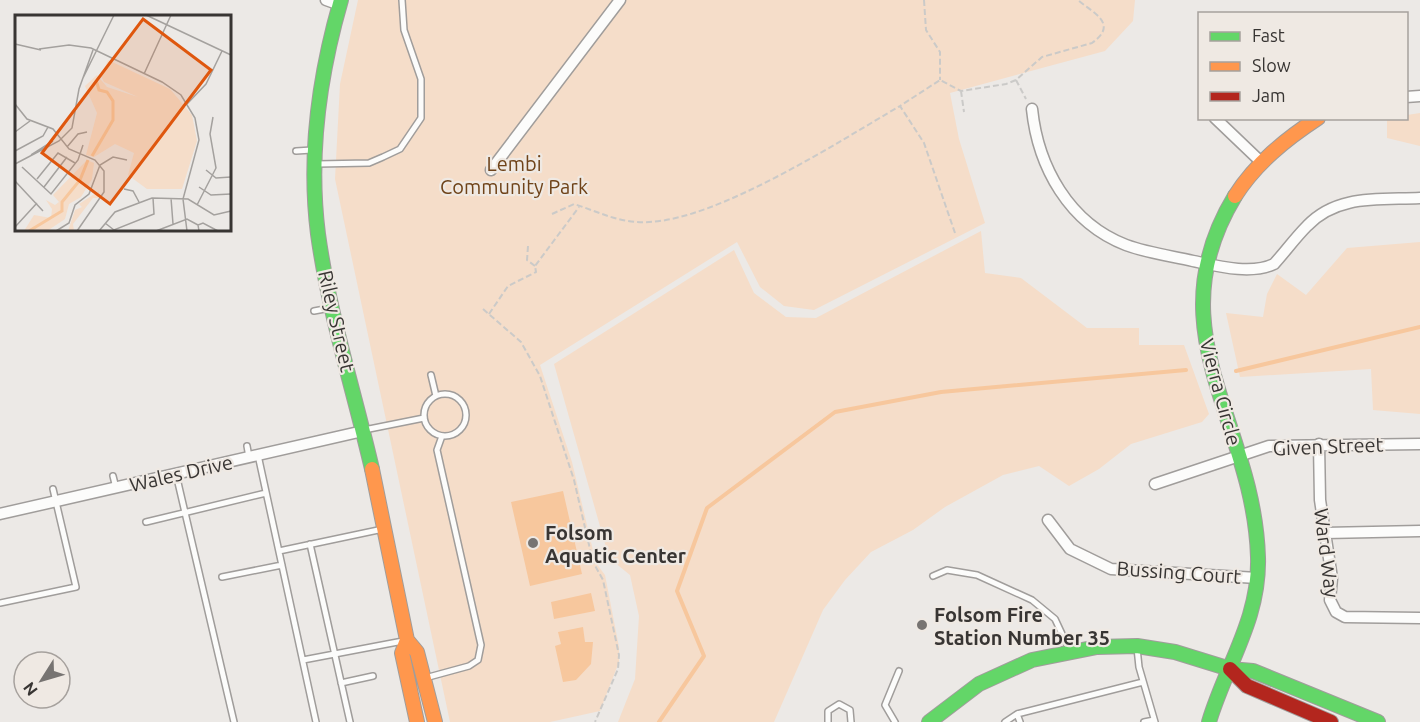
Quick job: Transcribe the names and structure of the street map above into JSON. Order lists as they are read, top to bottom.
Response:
{
  "streets": {
    "street": [
      "Riley Street",
      "Vierra Circle",
      "Given Street",
      "Wales Drive",
      "Ward Way",
      "Bussing Court"
    ]
  },
  "crossings": [
    ["Riley Street", "Wales Drive"],
    ["Vierra Circle", "Given Street"],
    ["Vierra Circle", "Bussing Court"],
    ["Given Street", "Ward Way"]
  ],
  "parks": ["Lembi Community Park"],
  "places": ["Folsom Aquatic Center", "Folsom Fire Station Number 35"],
  "legend": ["Fast", "Slow", "Jam"],
  "north": "bottom left"
}
